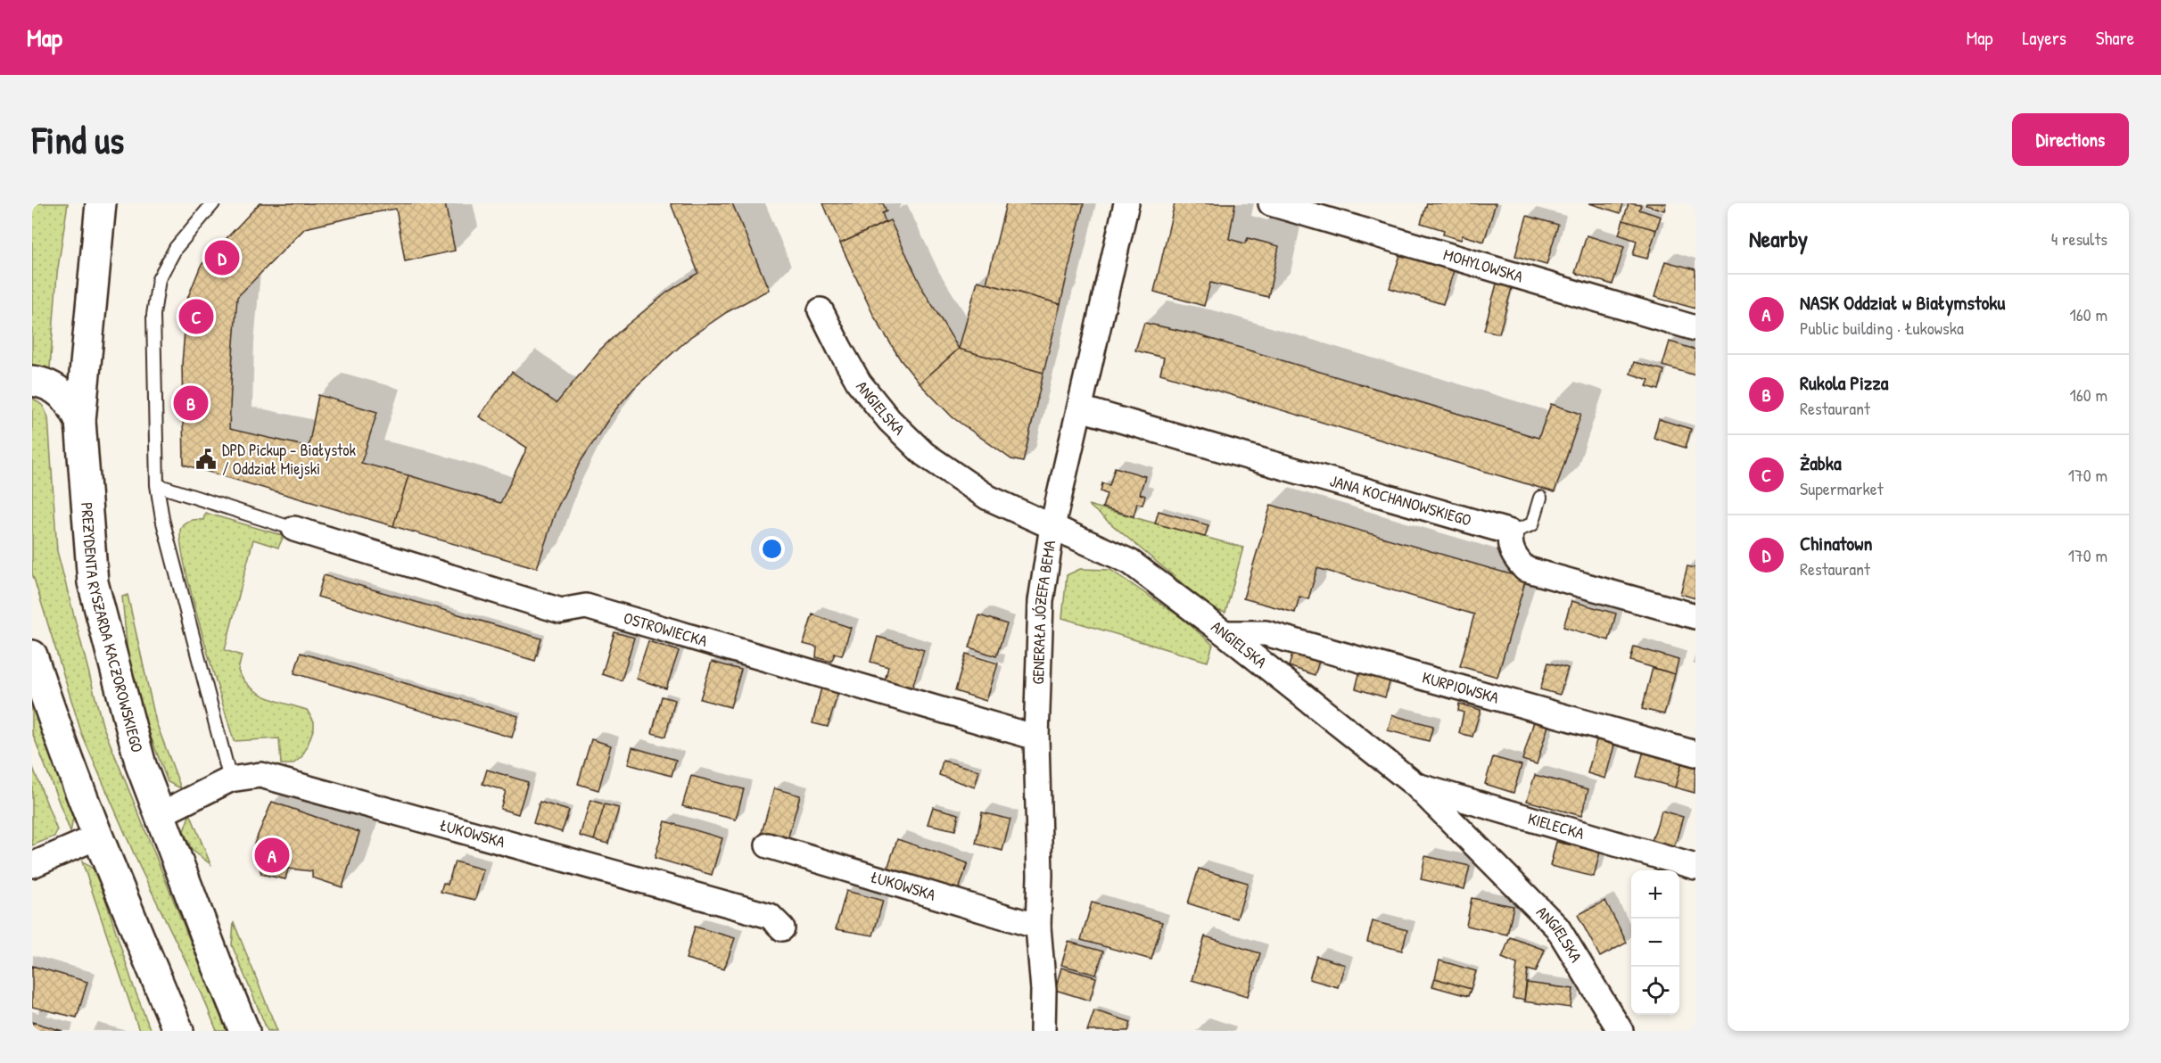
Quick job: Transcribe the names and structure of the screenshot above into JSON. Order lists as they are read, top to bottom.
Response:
{
  "streets": {
    "main road": ["PREZYDENTA RYSZARDA KACZOROWSKIEGO"],
    "street": [
      "MOHYLOWSKA",
      "ANGIELSKA",
      "JANA KOCHANOWSKIEGO",
      "GENERAŁA JÓZEFA BEMA",
      "OSTROWIECKA",
      "KURPIOWSKA",
      "KIELECKA",
      "ŁUKOWSKA"
    ]
  },
  "crossings": [
    ["ANGIELSKA", "GENERAŁA JÓZEFA BEMA"],
    ["ANGIELSKA", "KURPIOWSKA"],
    ["ANGIELSKA", "KIELECKA"],
    ["JANA KOCHANOWSKIEGO", "GENERAŁA JÓZEFA BEMA"],
    ["GENERAŁA JÓZEFA BEMA", "OSTROWIECKA"],
    ["GENERAŁA JÓZEFA BEMA", "ŁUKOWSKA"],
    ["PREZYDENTA RYSZARDA KACZOROWSKIEGO", "ŁUKOWSKA"]
  ],
  "places": {
    "public building": ["DPD Pickup - Białystok / Oddział Miejski"]
  },
  "page": {
    "header": "Map",
    "nav": ["Map", "Layers", "Share"],
    "buttons": "Directions",
    "title": "Find us",
    "heading": ["Nearby", "4 results"],
    "pins": [
      "D",
      "C",
      "B",
      "A"
    ],
    "list": [
      {
        "mark": "A",
        "name": "NASK Oddział w Białymstoku",
        "note": "Public building · Łukowska",
        "value": "160 m"
      },
      {
        "mark": "B",
        "name": "Rukola Pizza",
        "note": "Restaurant",
        "value": "160 m"
      },
      {
        "mark": "C",
        "name": "Żabka",
        "note": "Supermarket",
        "value": "170 m"
      },
      {
        "mark": "D",
        "name": "Chinatown",
        "note": "Restaurant",
        "value": "170 m"
      }
    ],
    "map_buttons": ["+", "−"]
  }
}
